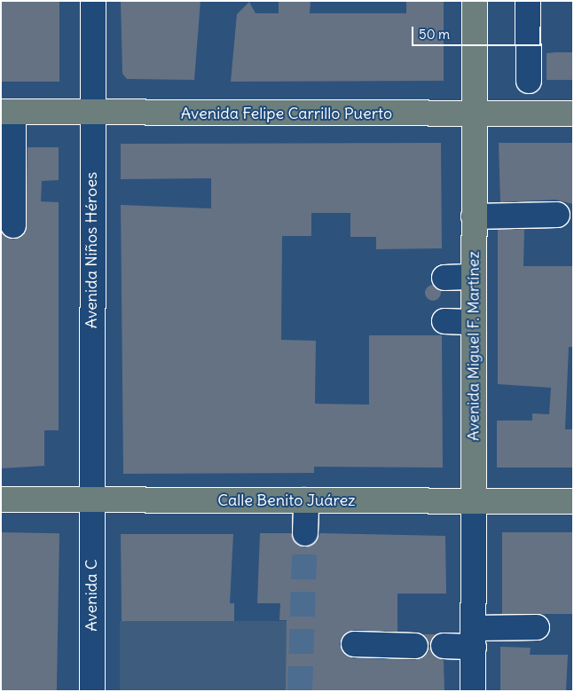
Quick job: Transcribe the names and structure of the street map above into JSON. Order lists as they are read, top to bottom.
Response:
{
  "streets": {
    "main road": ["Avenida Felipe Carrillo Puerto", "Avenida Miguel F. Martínez", "Calle Benito Juárez"],
    "street": ["Avenida Niños Héroes", "Avenida C"]
  },
  "crossings": [
    ["Avenida Felipe Carrillo Puerto", "Avenida Niños Héroes"],
    ["Avenida Felipe Carrillo Puerto", "Avenida Miguel F. Martínez"],
    ["Avenida Niños Héroes", "Calle Benito Juárez"],
    ["Avenida Niños Héroes", "Avenida C"],
    ["Avenida Miguel F. Martínez", "Calle Benito Juárez"],
    ["Calle Benito Juárez", "Avenida C"]
  ],
  "scale_bar": "50 m"
}
